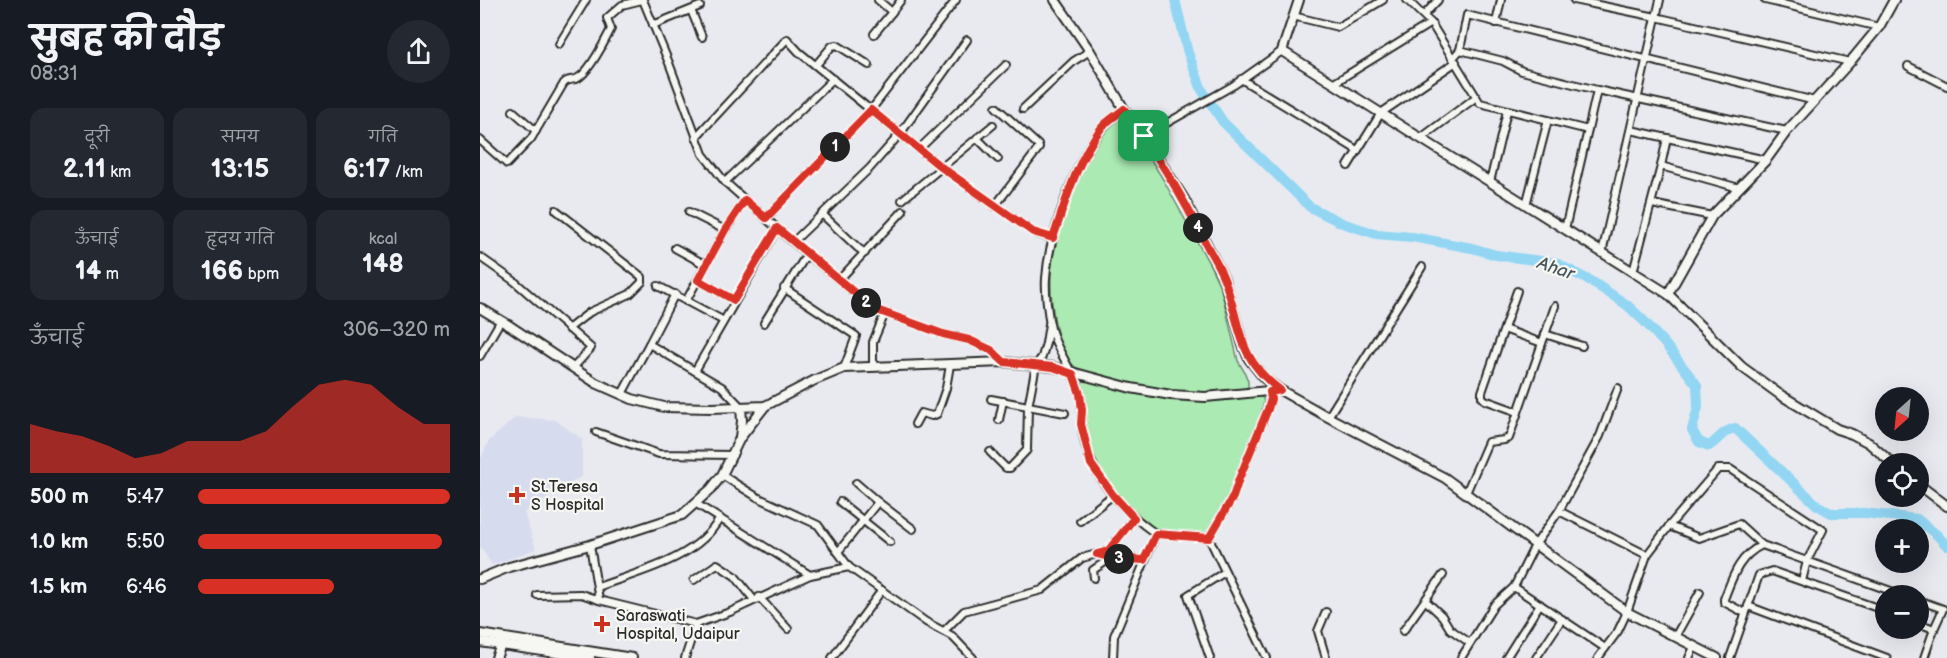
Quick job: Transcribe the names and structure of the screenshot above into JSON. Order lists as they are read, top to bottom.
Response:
{
  "water": ["Ahar"],
  "places": {
    "health": ["St.Teresa S Hospital", "Saraswati Hospital, Udaipur"]
  },
  "north": "bottom left",
  "page": {
    "heading": ["सुबह की दौड़", "08:31"],
    "stats": [
      ["दूरी", "2.11 km"],
      ["समय", "13:15"],
      ["गति", "6:17 /km"],
      ["ऊँचाई", "14 m"],
      ["हृदय गति", "166 bpm"],
      ["kcal", "148"]
    ],
    "pins": [
      "1",
      "4",
      "2",
      "3"
    ],
    "chart": ["ऊँचाई", "306–320 m"],
    "map_buttons": ["+", "−"],
    "list": [
      {
        "name": "500 m",
        "note": "5:47"
      },
      {
        "name": "1.0 km",
        "note": "5:50"
      },
      {
        "name": "1.5 km",
        "note": "6:46"
      }
    ]
  }
}
